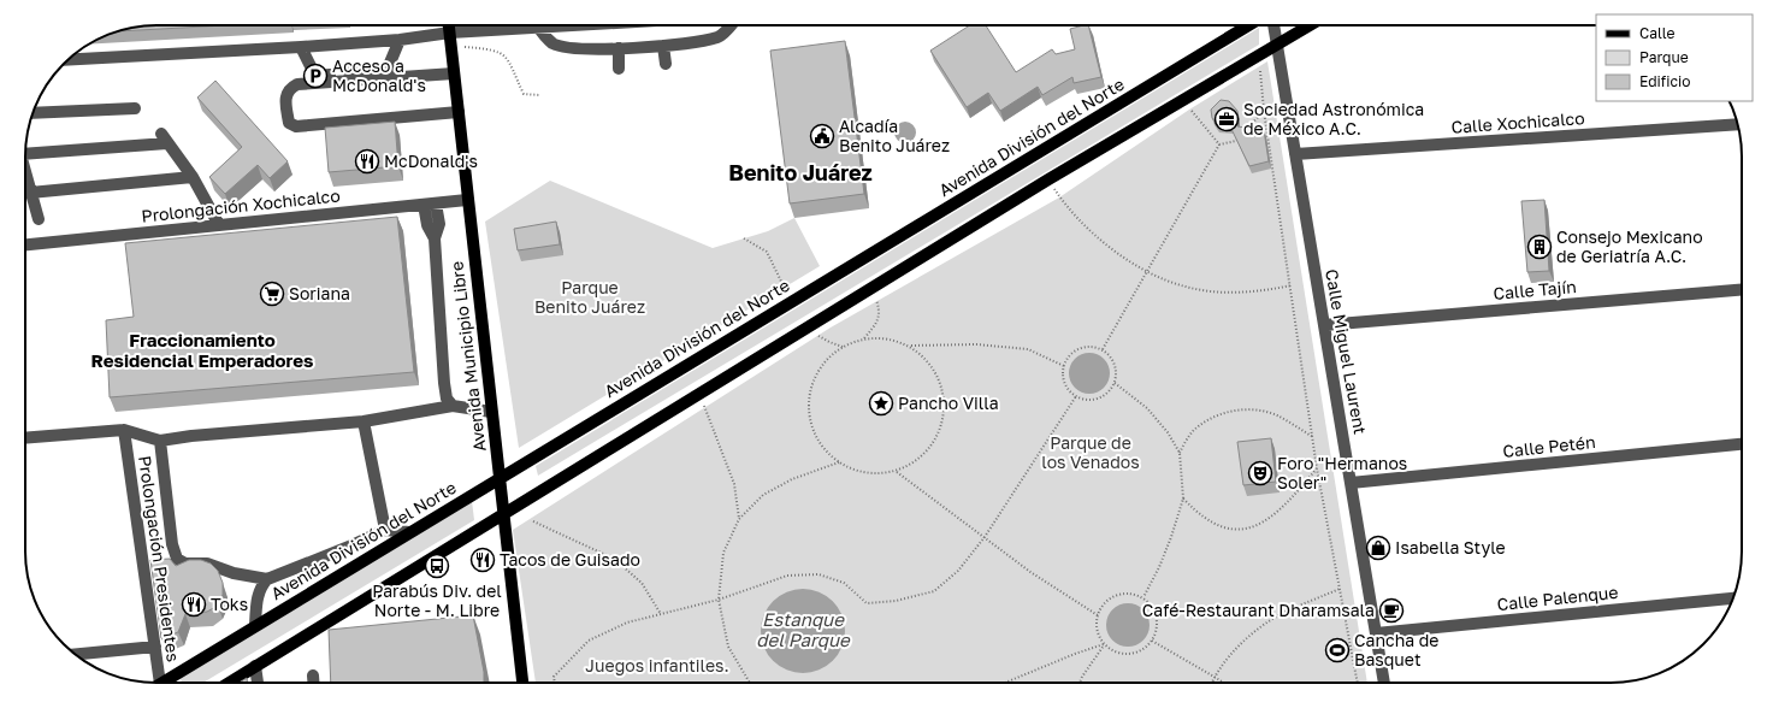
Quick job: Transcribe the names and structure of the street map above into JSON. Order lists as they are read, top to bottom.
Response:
{
  "streets": {
    "main road": ["Avenida División del Norte", "Avenida Municipio Libre"],
    "street": [
      "Calle Xochicalco",
      "Prolongación Xochicalco",
      "Calle Tajín",
      "Calle Miguel Laurent",
      "Calle Petén",
      "Prolongación Presidentes",
      "Calle Palenque"
    ]
  },
  "crossings": [
    ["Calle Xochicalco", "Calle Miguel Laurent"],
    ["Avenida División del Norte", "Avenida Municipio Libre"],
    ["Prolongación Xochicalco", "Avenida Municipio Libre"],
    ["Calle Tajín", "Calle Miguel Laurent"],
    ["Calle Miguel Laurent", "Calle Petén"],
    ["Calle Miguel Laurent", "Calle Palenque"]
  ],
  "districts": ["Benito Juárez", "Fraccionamiento Residencial Emperadores"],
  "water": ["Estanque del Parque"],
  "parks": ["Parque Benito Juárez", "Parque de los Venados", "Juegos infantiles."],
  "places": {
    "parking": ["Acceso a McDonald's"],
    "office": ["Sociedad Astronómica de México A.C."],
    "public building": ["Alcadía Benito Juárez"],
    "restaurant": ["McDonald's", "Tacos de Guisado", "Toks"],
    "building": ["Consejo Mexicano de Geriatría A.C."],
    "supermarket": ["Soriana"],
    "place": ["Pancho Villa"],
    "theatre": ["Foro \"Hermanos Soler\""],
    "shop": ["Isabella Style"],
    "bus stop": ["Parabús Div. del Norte - M. Libre"],
    "cafe": ["Café-Restaurant Dharamsala"],
    "sports": ["Cancha de Basquet"]
  },
  "legend": ["Calle", "Parque", "Edificio"]
}
